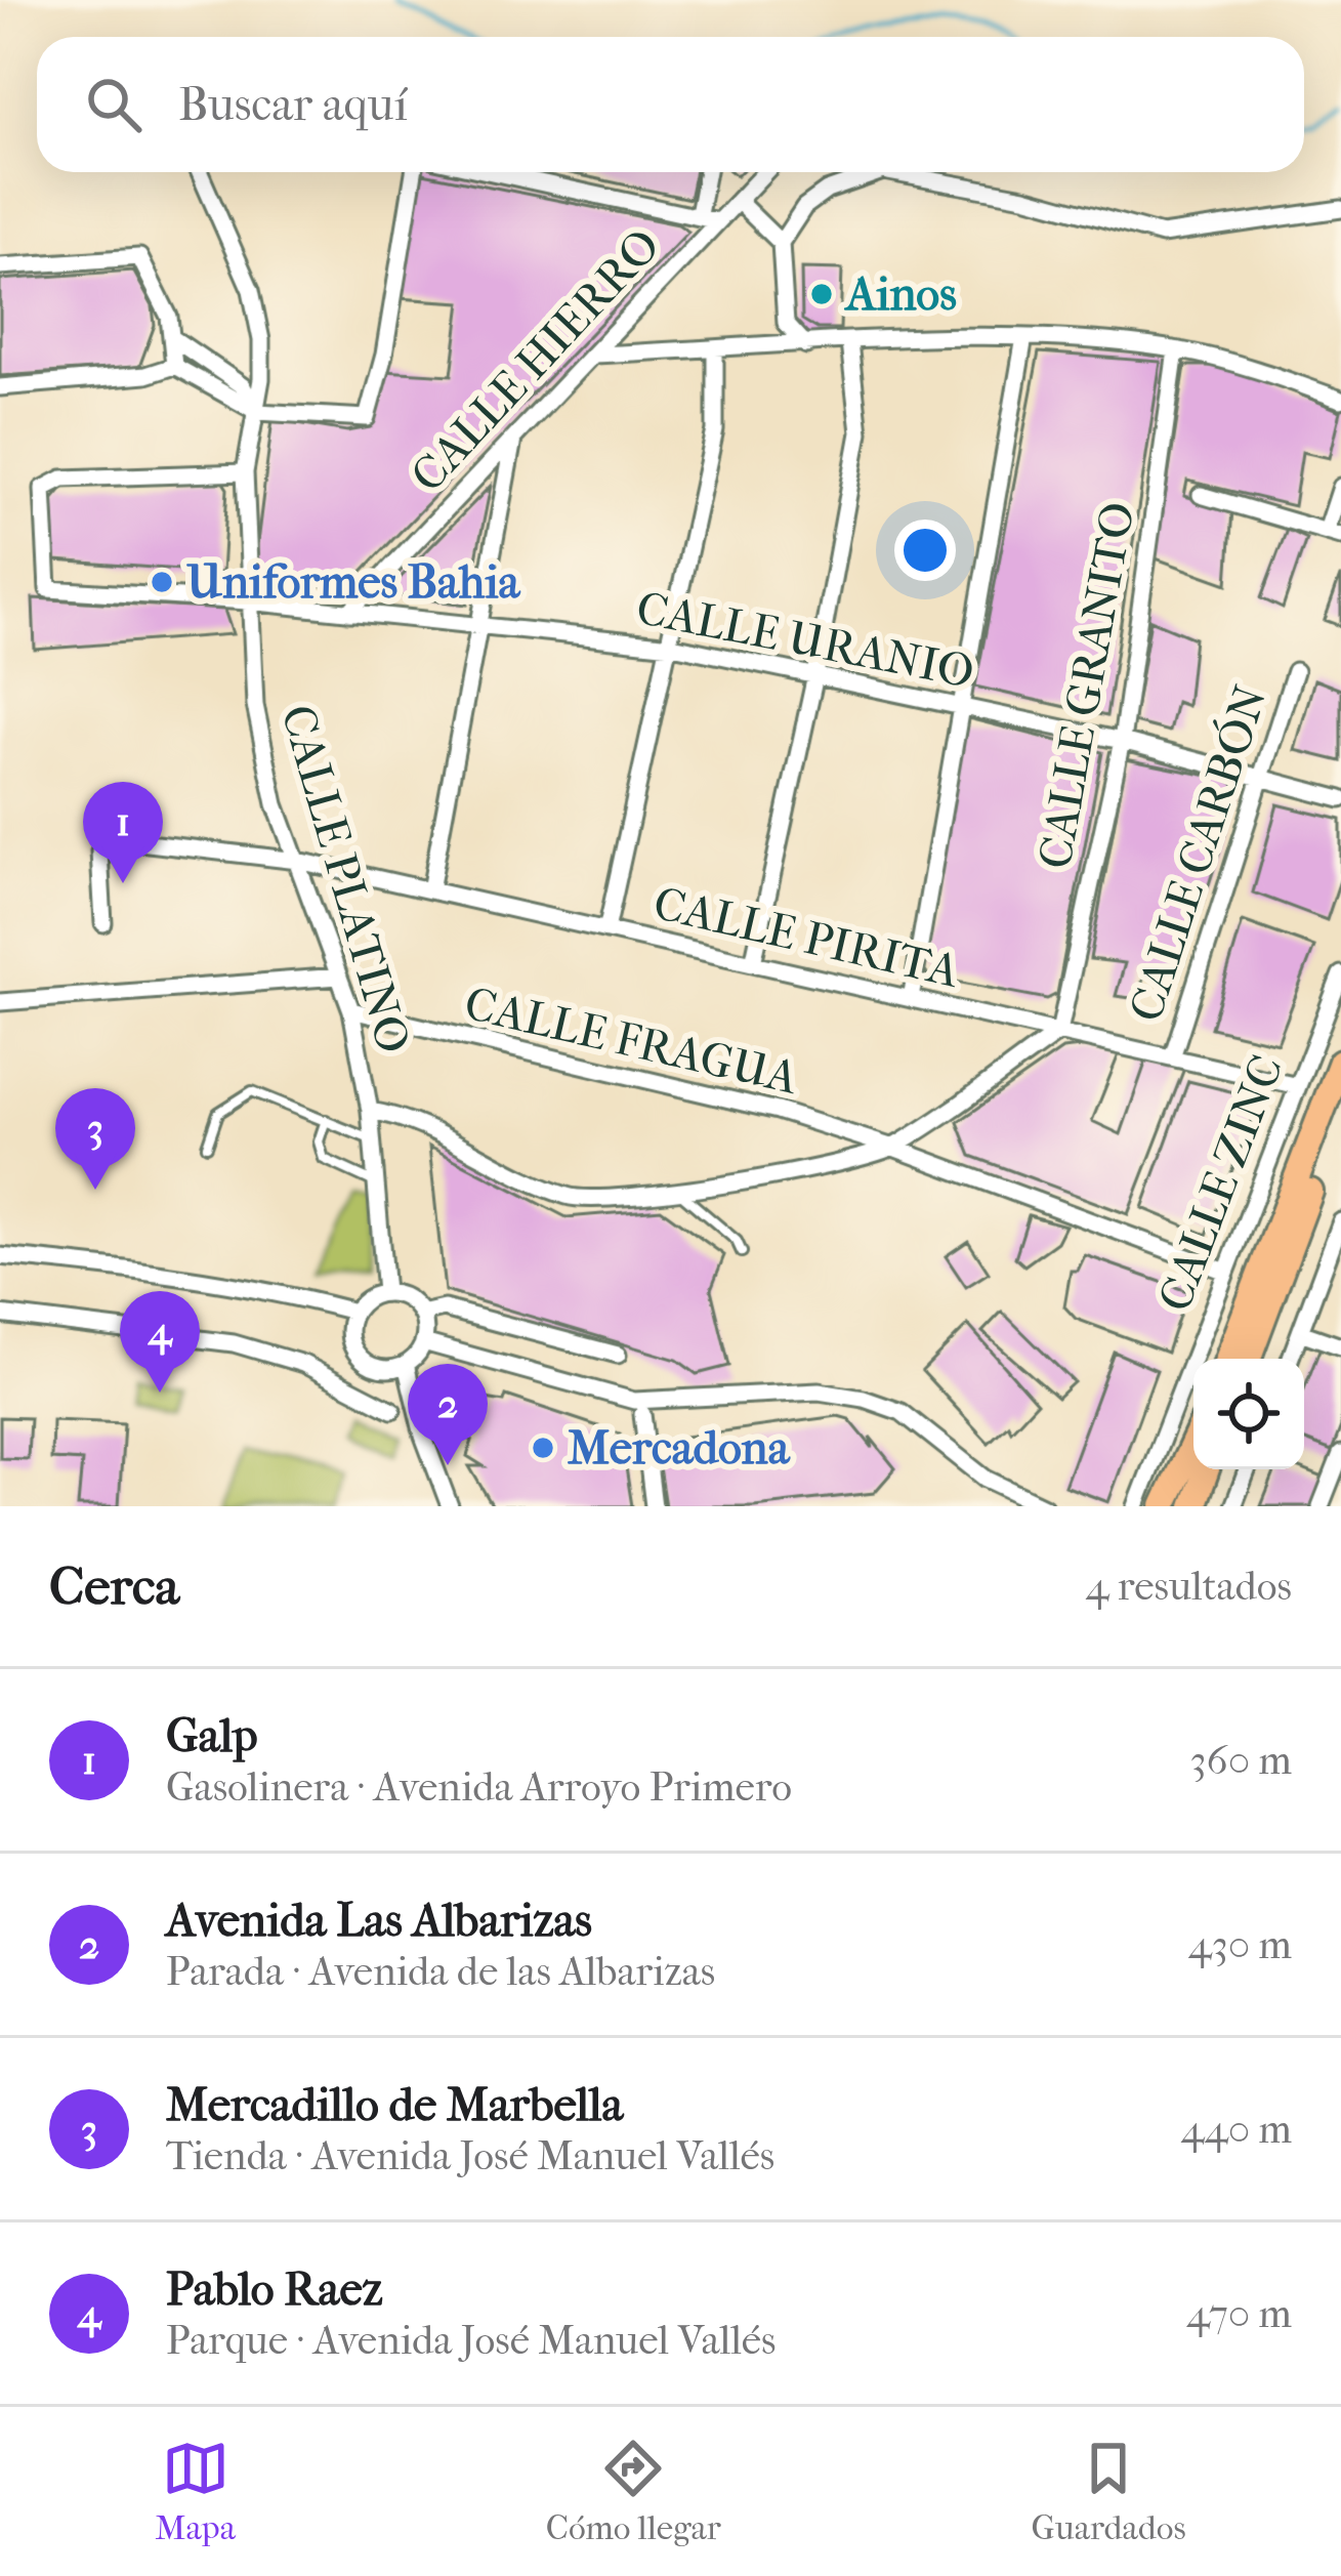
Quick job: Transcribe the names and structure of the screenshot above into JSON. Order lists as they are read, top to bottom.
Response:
{
  "streets": {
    "street": [
      "CALLE HIERRO",
      "CALLE URANIO",
      "CALLE GRANITO",
      "CALLE CARBÓN",
      "CALLE PLATINO",
      "CALLE PIRITA",
      "CALLE FRAGUA",
      "CALLE ZINC"
    ]
  },
  "crossings": [
    ["CALLE HIERRO", "CALLE URANIO"],
    ["CALLE URANIO", "CALLE GRANITO"],
    ["CALLE URANIO", "CALLE CARBÓN"],
    ["CALLE URANIO", "CALLE PLATINO"],
    ["CALLE GRANITO", "CALLE PIRITA"],
    ["CALLE CARBÓN", "CALLE PIRITA"],
    ["CALLE PLATINO", "CALLE PIRITA"],
    ["CALLE PLATINO", "CALLE FRAGUA"],
    ["CALLE PIRITA", "CALLE ZINC"]
  ],
  "places": ["Ainos", "Uniformes Bahia", "Mercadona"],
  "page": {
    "search": "Buscar aquí",
    "pins": [
      "1",
      "3",
      "4",
      "2"
    ],
    "heading": ["Cerca", "4 resultados"],
    "list": [
      {
        "mark": "1",
        "name": "Galp",
        "note": "Gasolinera · Avenida Arroyo Primero",
        "value": "360 m"
      },
      {
        "mark": "2",
        "name": "Avenida Las Albarizas",
        "note": "Parada · Avenida de las Albarizas",
        "value": "430 m"
      },
      {
        "mark": "3",
        "name": "Mercadillo de Marbella",
        "note": "Tienda · Avenida José Manuel Vallés",
        "value": "440 m"
      },
      {
        "mark": "4",
        "name": "Pablo Raez",
        "note": "Parque · Avenida José Manuel Vallés",
        "value": "470 m"
      }
    ],
    "nav": ["Mapa", "Cómo llegar", "Guardados"]
  }
}
